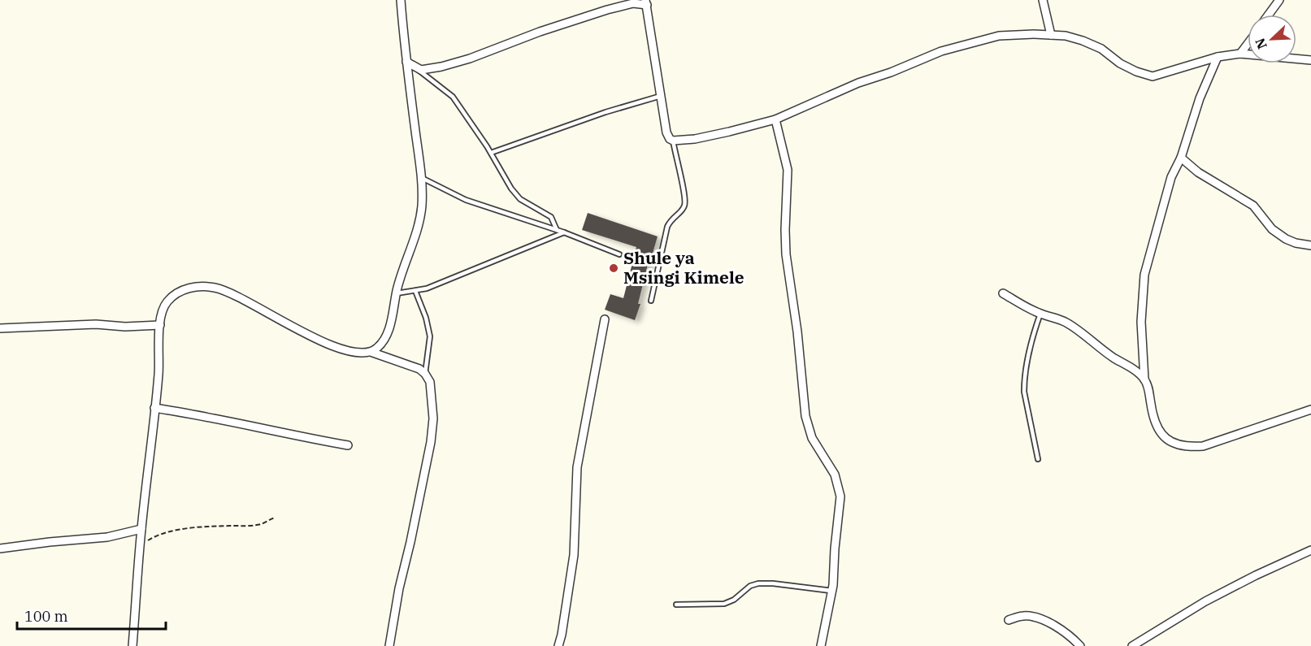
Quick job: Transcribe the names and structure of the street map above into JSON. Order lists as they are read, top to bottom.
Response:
{
  "places": ["Shule ya Msingi Kimele"],
  "scale_bar": "100 m",
  "north": "bottom left"
}
